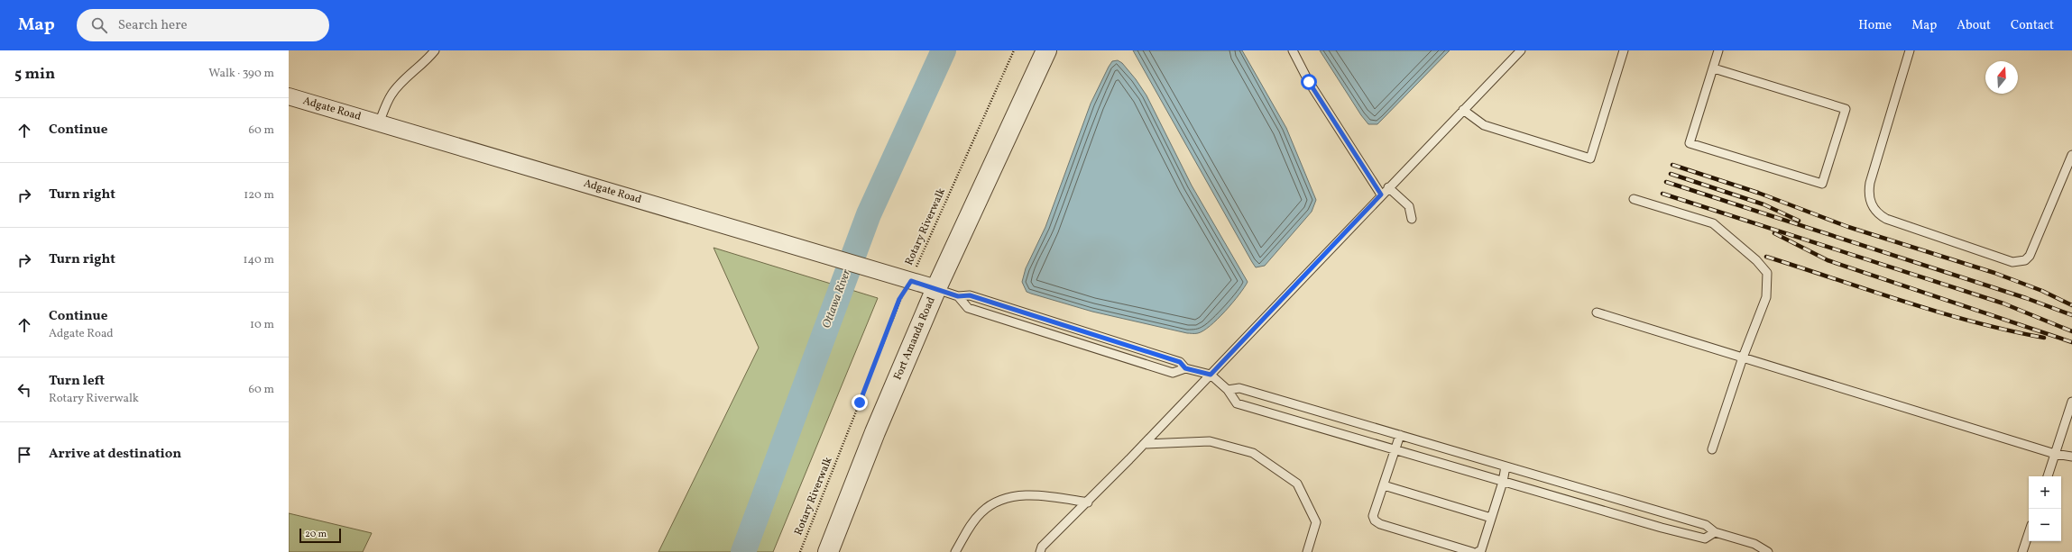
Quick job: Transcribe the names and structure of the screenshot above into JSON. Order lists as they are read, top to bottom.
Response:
{
  "streets": {
    "street": ["Adgate Road", "Fort Amanda Road"],
    "path": ["Rotary Riverwalk"]
  },
  "crossings": [
    ["Adgate Road", "Rotary Riverwalk"],
    ["Adgate Road", "Fort Amanda Road"]
  ],
  "water": ["Ottawa River"],
  "scale_bar": "20 m",
  "north": "top",
  "page": {
    "header": "Map",
    "search": "Search here",
    "nav": [
      "Home",
      "Map",
      "About",
      "Contact"
    ],
    "heading": ["5 min", "Walk · 390 m"],
    "list": [
      ["Continue", "60 m"],
      ["Turn right", "120 m"],
      ["Turn right", "140 m"],
      ["Continue", "Adgate Road", "10 m"],
      ["Turn left", "Rotary Riverwalk", "60 m"],
      "Arrive at destination"
    ],
    "map_buttons": ["+", "−"],
    "scale": "20 m"
  }
}
